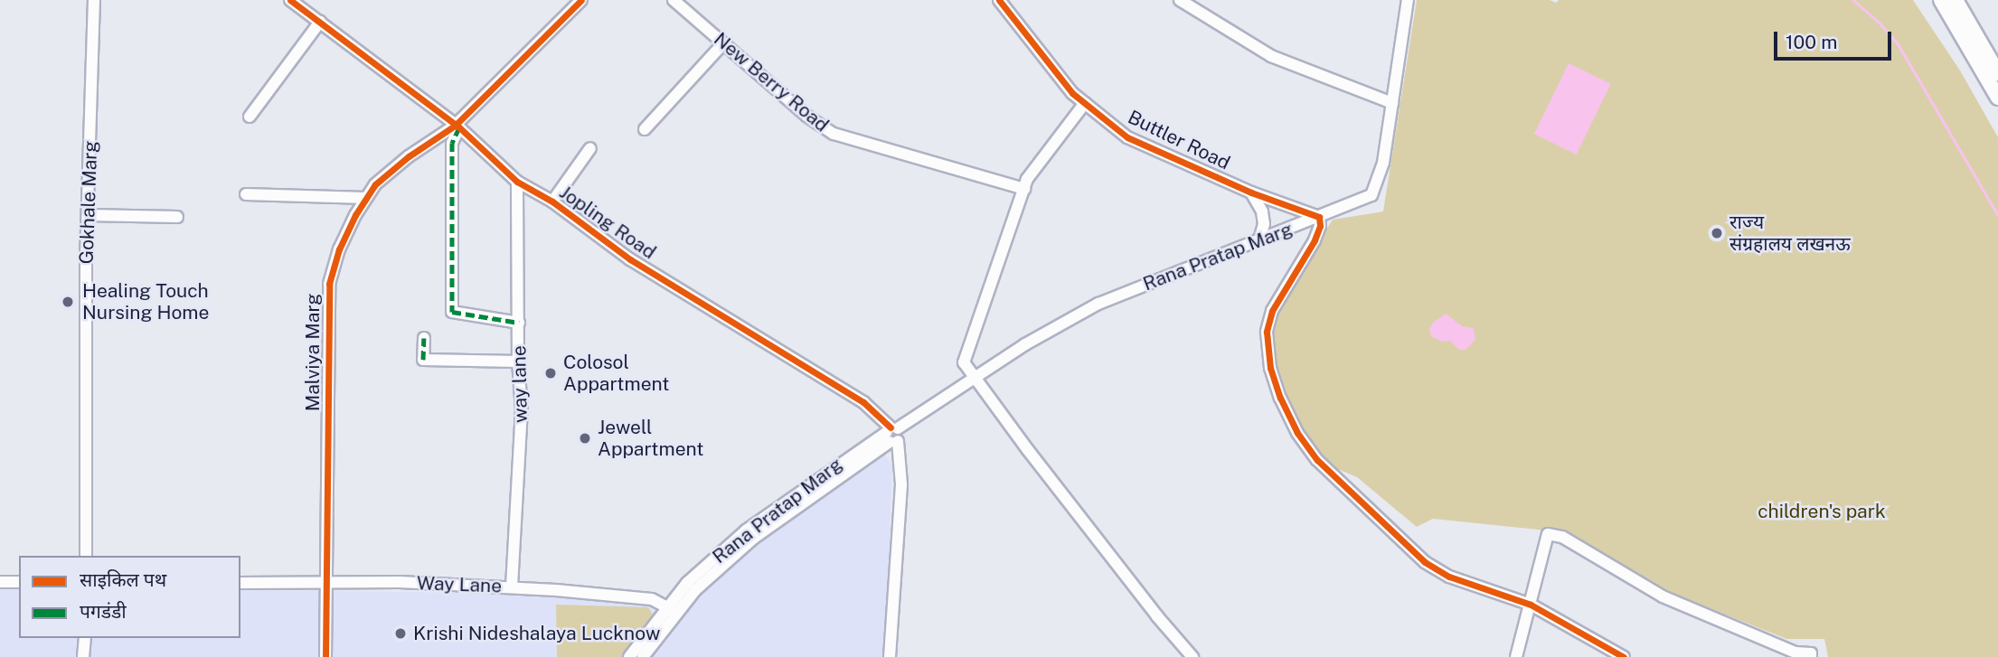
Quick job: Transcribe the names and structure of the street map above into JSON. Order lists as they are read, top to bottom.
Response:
{
  "streets": {
    "street": [
      "New Berry Road",
      "Buttler Road",
      "Gokhale Marg",
      "Jopling Road",
      "Rana Pratap Marg",
      "Malviya Marg",
      "way lane",
      "Way Lane"
    ]
  },
  "crossings": [
    ["Buttler Road", "Rana Pratap Marg"],
    ["Jopling Road", "Rana Pratap Marg"],
    ["Jopling Road", "Malviya Marg"],
    ["Jopling Road", "way lane"],
    ["Rana Pratap Marg", "Way Lane"],
    ["Malviya Marg", "Way Lane"],
    ["way lane", "Way Lane"]
  ],
  "parks": ["children's park"],
  "places": [
    "राज्य संग्रहालय लखनऊ",
    "Healing Touch Nursing Home",
    "Colosol Appartment",
    "Jewell Appartment",
    "Krishi Nideshalaya Lucknow"
  ],
  "legend": ["साइकिल पथ", "पगडंडी"],
  "scale_bar": "100 m"
}
